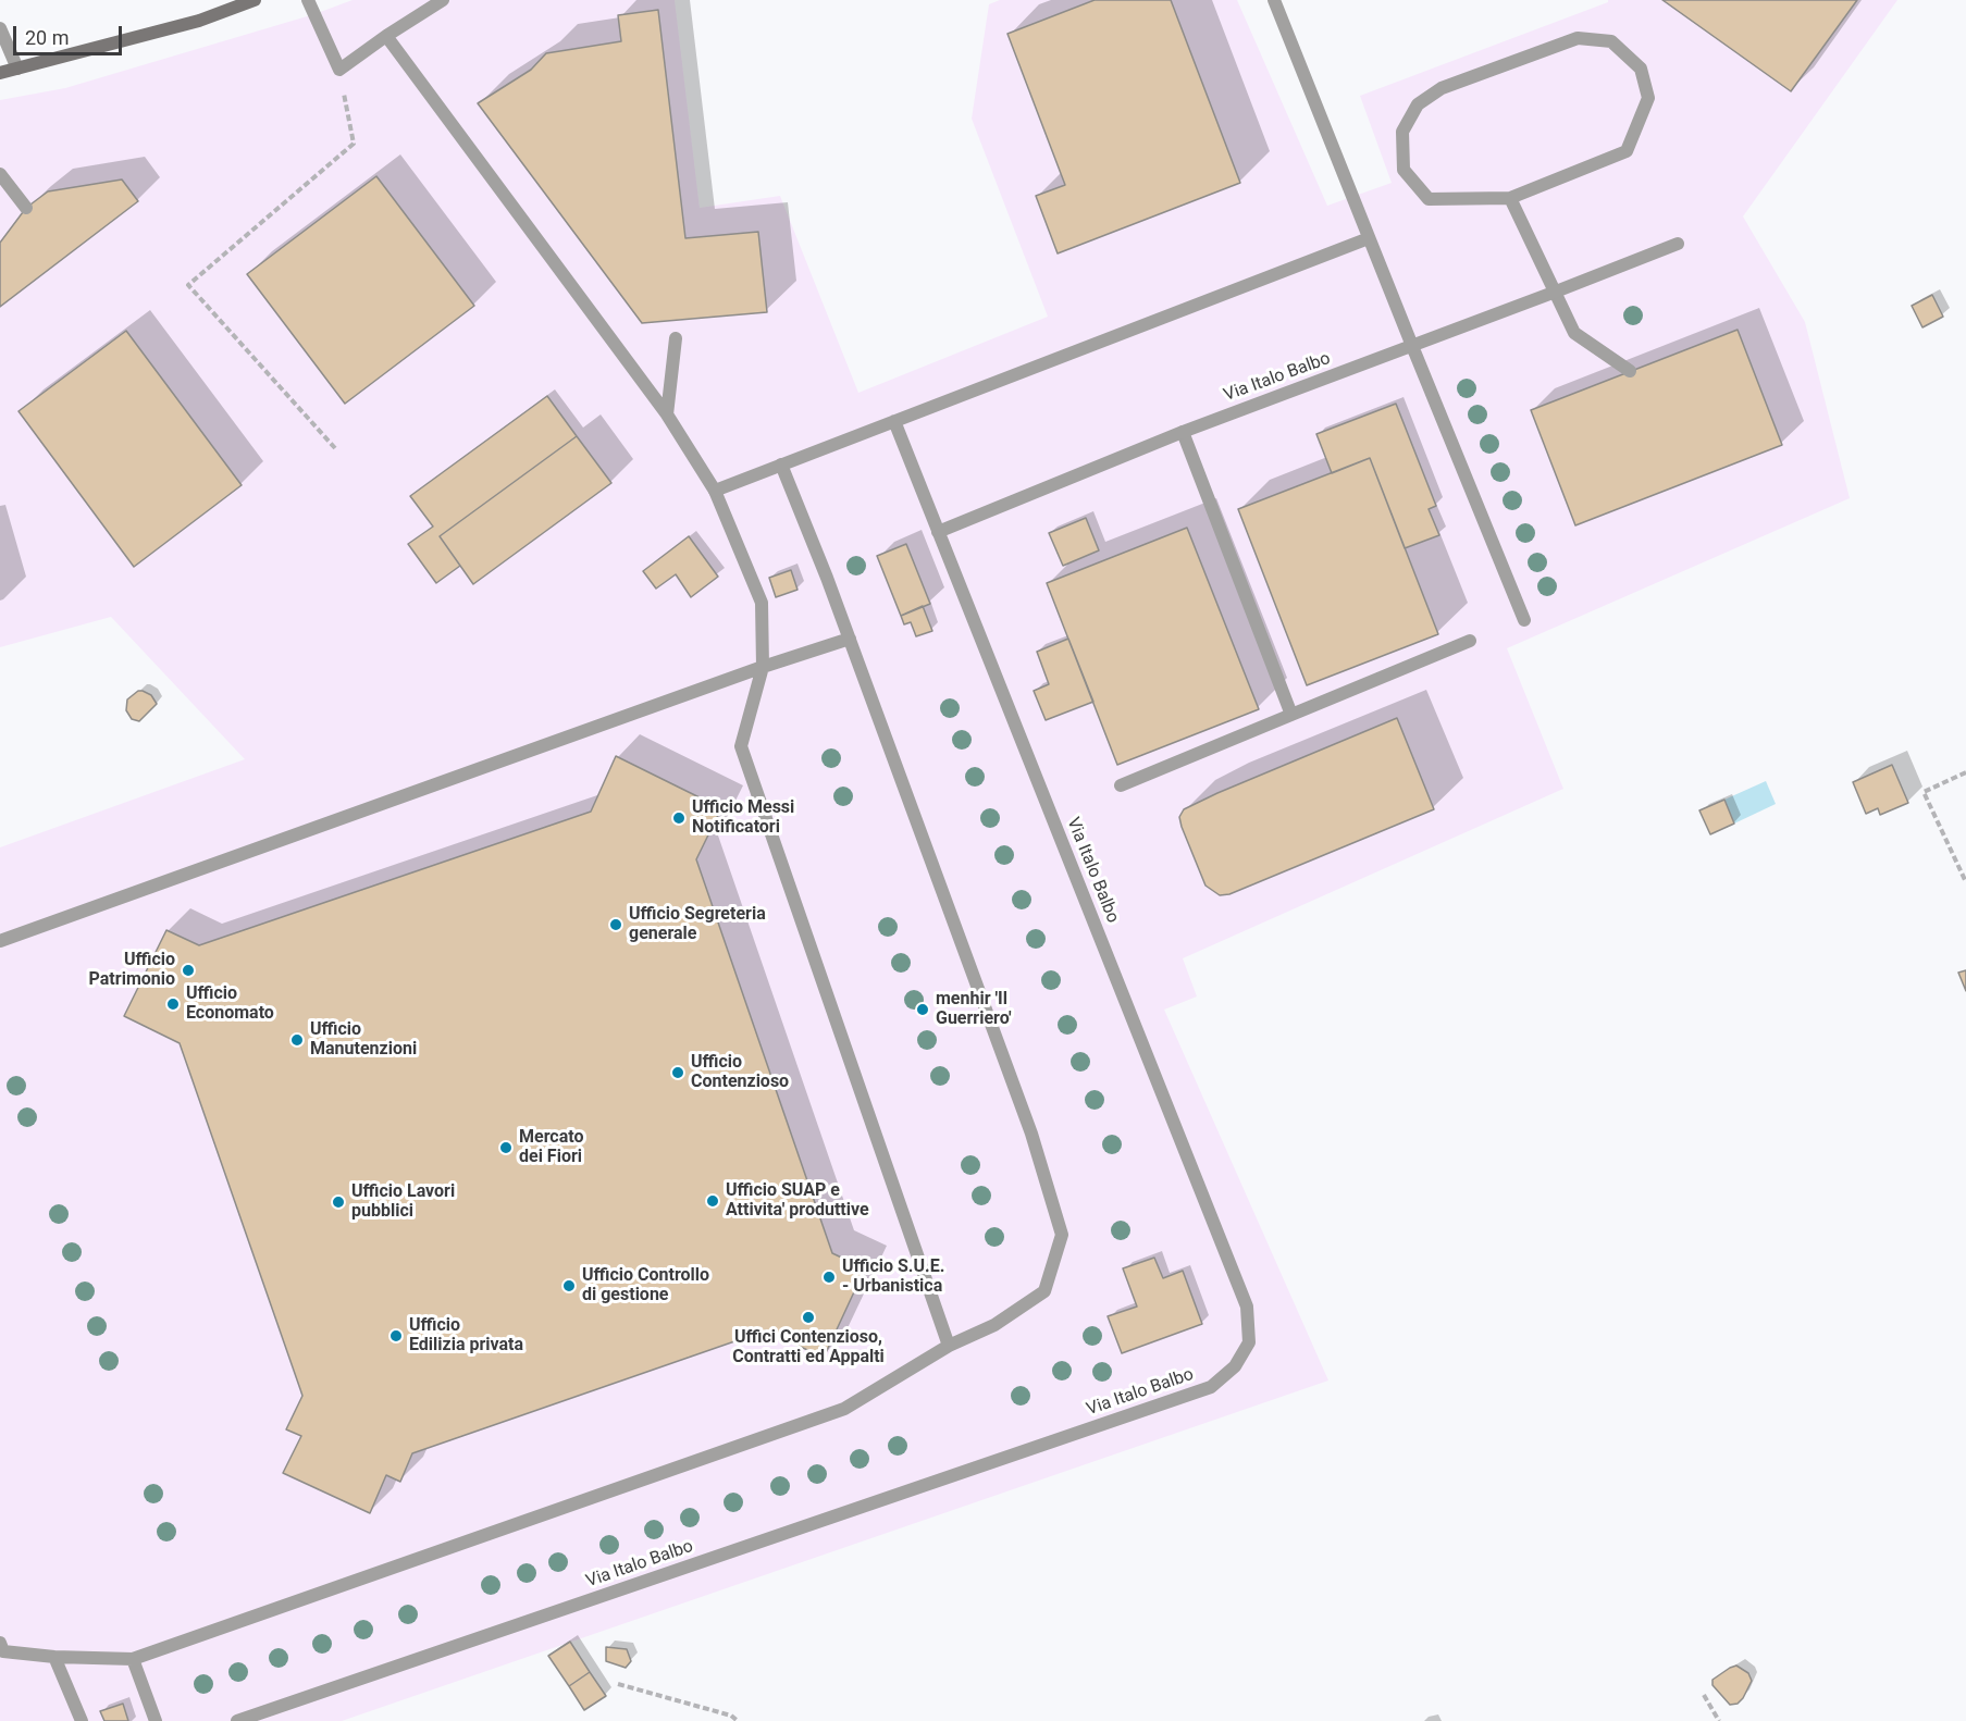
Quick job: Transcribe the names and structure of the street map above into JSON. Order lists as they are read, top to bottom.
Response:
{
  "streets": {
    "street": ["Via Italo Balbo"]
  },
  "places": [
    "Ufficio Messi Notificatori",
    "Ufficio Segreteria generale",
    "Ufficio Patrimonio",
    "Ufficio Economato",
    "menhir 'Il Guerriero'",
    "Ufficio Manutenzioni",
    "Ufficio Contenzioso",
    "Mercato dei Fiori",
    "Ufficio SUAP e Attivita' produttive",
    "Ufficio Lavori pubblici",
    "Ufficio S.U.E. - Urbanistica",
    "Ufficio Controllo di gestione",
    "Uffici Contenzioso, Contratti ed Appalti",
    "Ufficio Edilizia privata"
  ],
  "scale_bar": "20 m"
}
